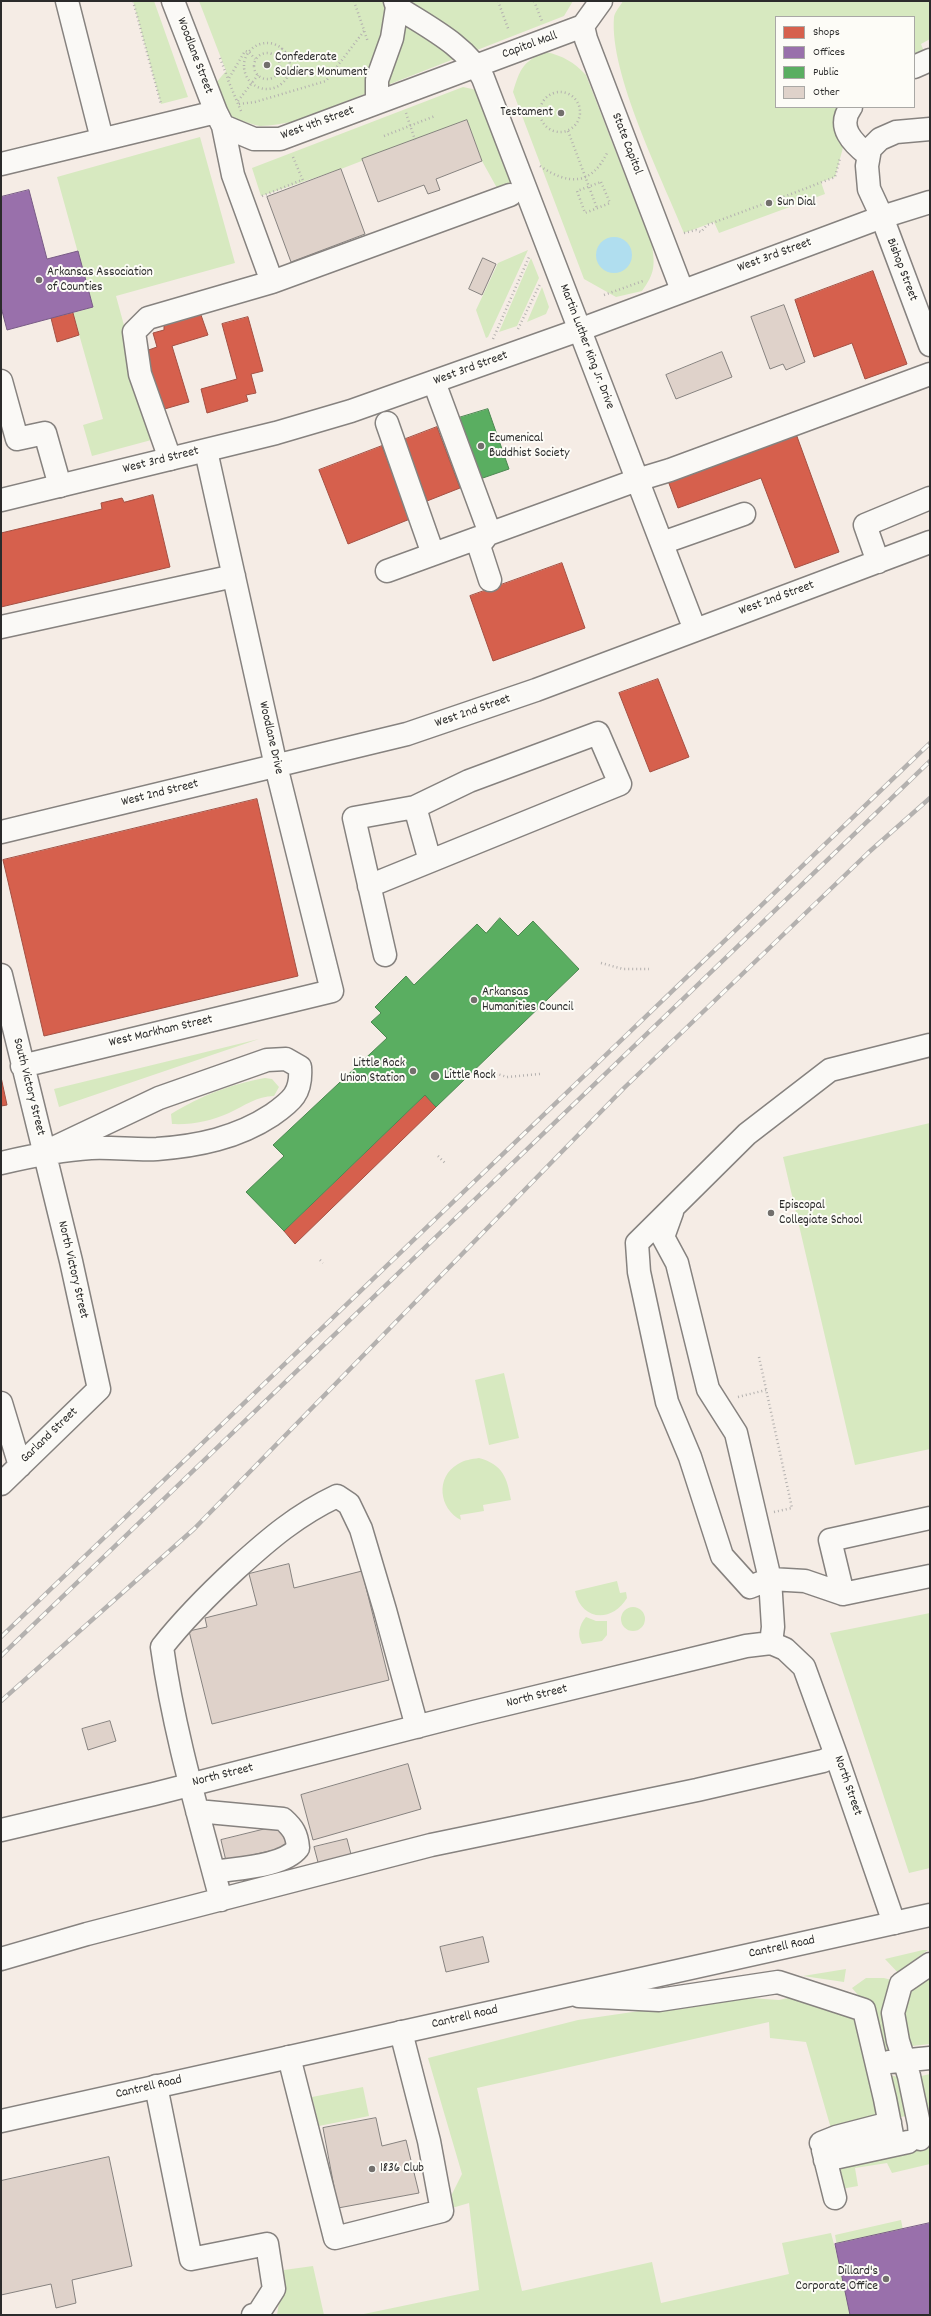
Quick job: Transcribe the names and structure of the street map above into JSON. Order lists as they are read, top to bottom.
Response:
{
  "streets": {
    "street": [
      "Capitol Mall",
      "Woodlane Street",
      "West 4th Street",
      "State Capitol",
      "West 3rd Street",
      "Bishop Street",
      "Martin Luther King Jr. Drive",
      "West 2nd Street",
      "Woodlane Drive",
      "West Markham Street",
      "South Victory Street",
      "North Victory Street",
      "Garland Street",
      "North Street",
      "Cantrell Road"
    ]
  },
  "crossings": [
    ["Capitol Mall", "West 4th Street"],
    ["Capitol Mall", "State Capitol"],
    ["Capitol Mall", "Martin Luther King Jr. Drive"],
    ["Woodlane Street", "West 4th Street"],
    ["West 4th Street", "Martin Luther King Jr. Drive"],
    ["State Capitol", "West 3rd Street"],
    ["West 3rd Street", "Bishop Street"],
    ["West 3rd Street", "Martin Luther King Jr. Drive"],
    ["West 3rd Street", "Woodlane Drive"],
    ["Martin Luther King Jr. Drive", "West 2nd Street"],
    ["West 2nd Street", "Woodlane Drive"],
    ["Woodlane Drive", "West Markham Street"],
    ["West Markham Street", "South Victory Street"],
    ["South Victory Street", "North Victory Street"],
    ["North Victory Street", "Garland Street"],
    ["North Street", "Cantrell Road"]
  ],
  "places": [
    "Confederate Soldiers Monument",
    "Testament",
    "Sun Dial",
    "Arkansas Association of Counties",
    "Ecumenical Buddhist Society",
    "Arkansas Humanities Council",
    "Little Rock Union Station",
    "Little Rock",
    "Episcopal Collegiate School",
    "1836 Club",
    "Dillard's Corporate Office"
  ],
  "legend": [
    "Shops",
    "Offices",
    "Public",
    "Other"
  ]
}
